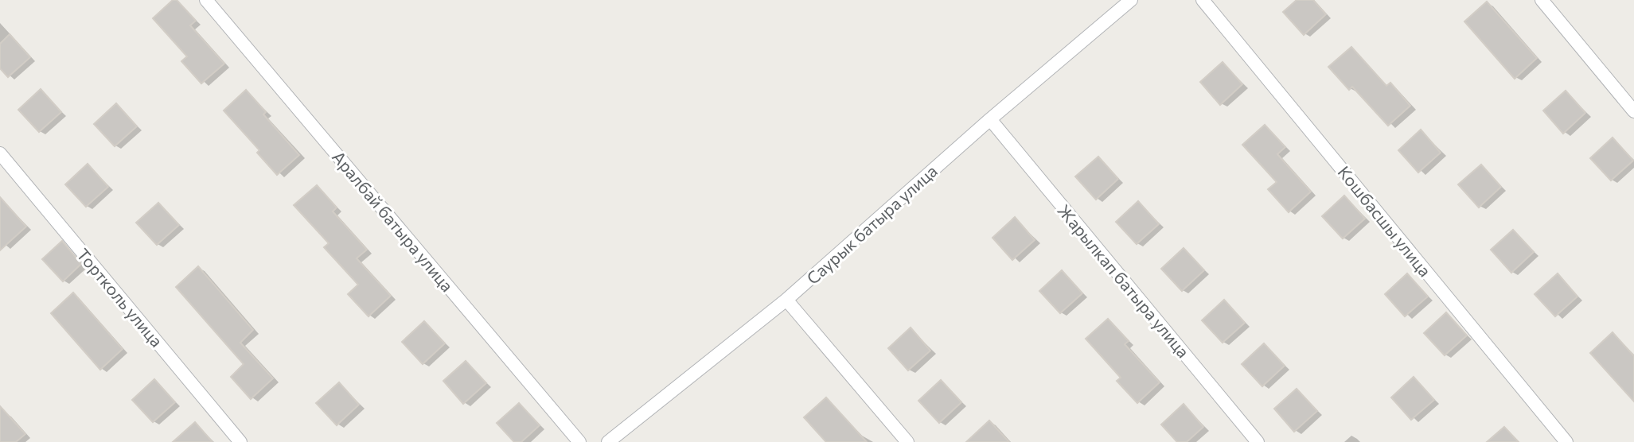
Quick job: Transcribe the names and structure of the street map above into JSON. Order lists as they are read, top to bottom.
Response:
{
  "streets": {
    "street": [
      "Аралбай батыра улица",
      "Кошбасшы улица",
      "Саурык батыра улица",
      "Жарылкап батыра улица",
      "Тортколь улица"
    ]
  },
  "crossings": [
    ["Саурык батыра улица", "Жарылкап батыра улица"]
  ]
}
